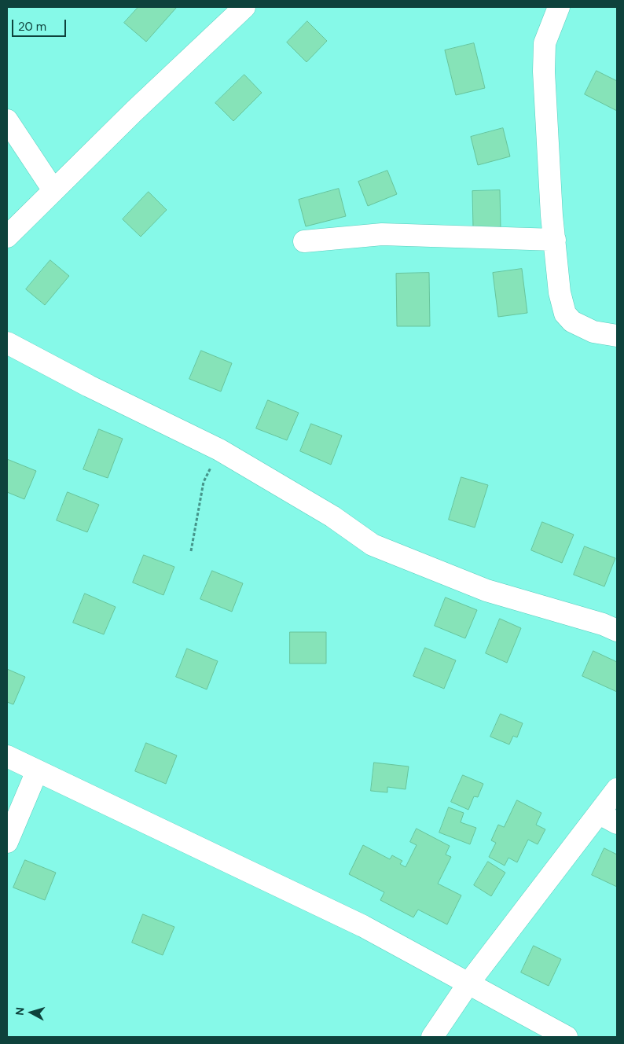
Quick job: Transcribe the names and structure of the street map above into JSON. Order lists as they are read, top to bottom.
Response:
{
  "scale_bar": "20 m",
  "north": "left"
}
